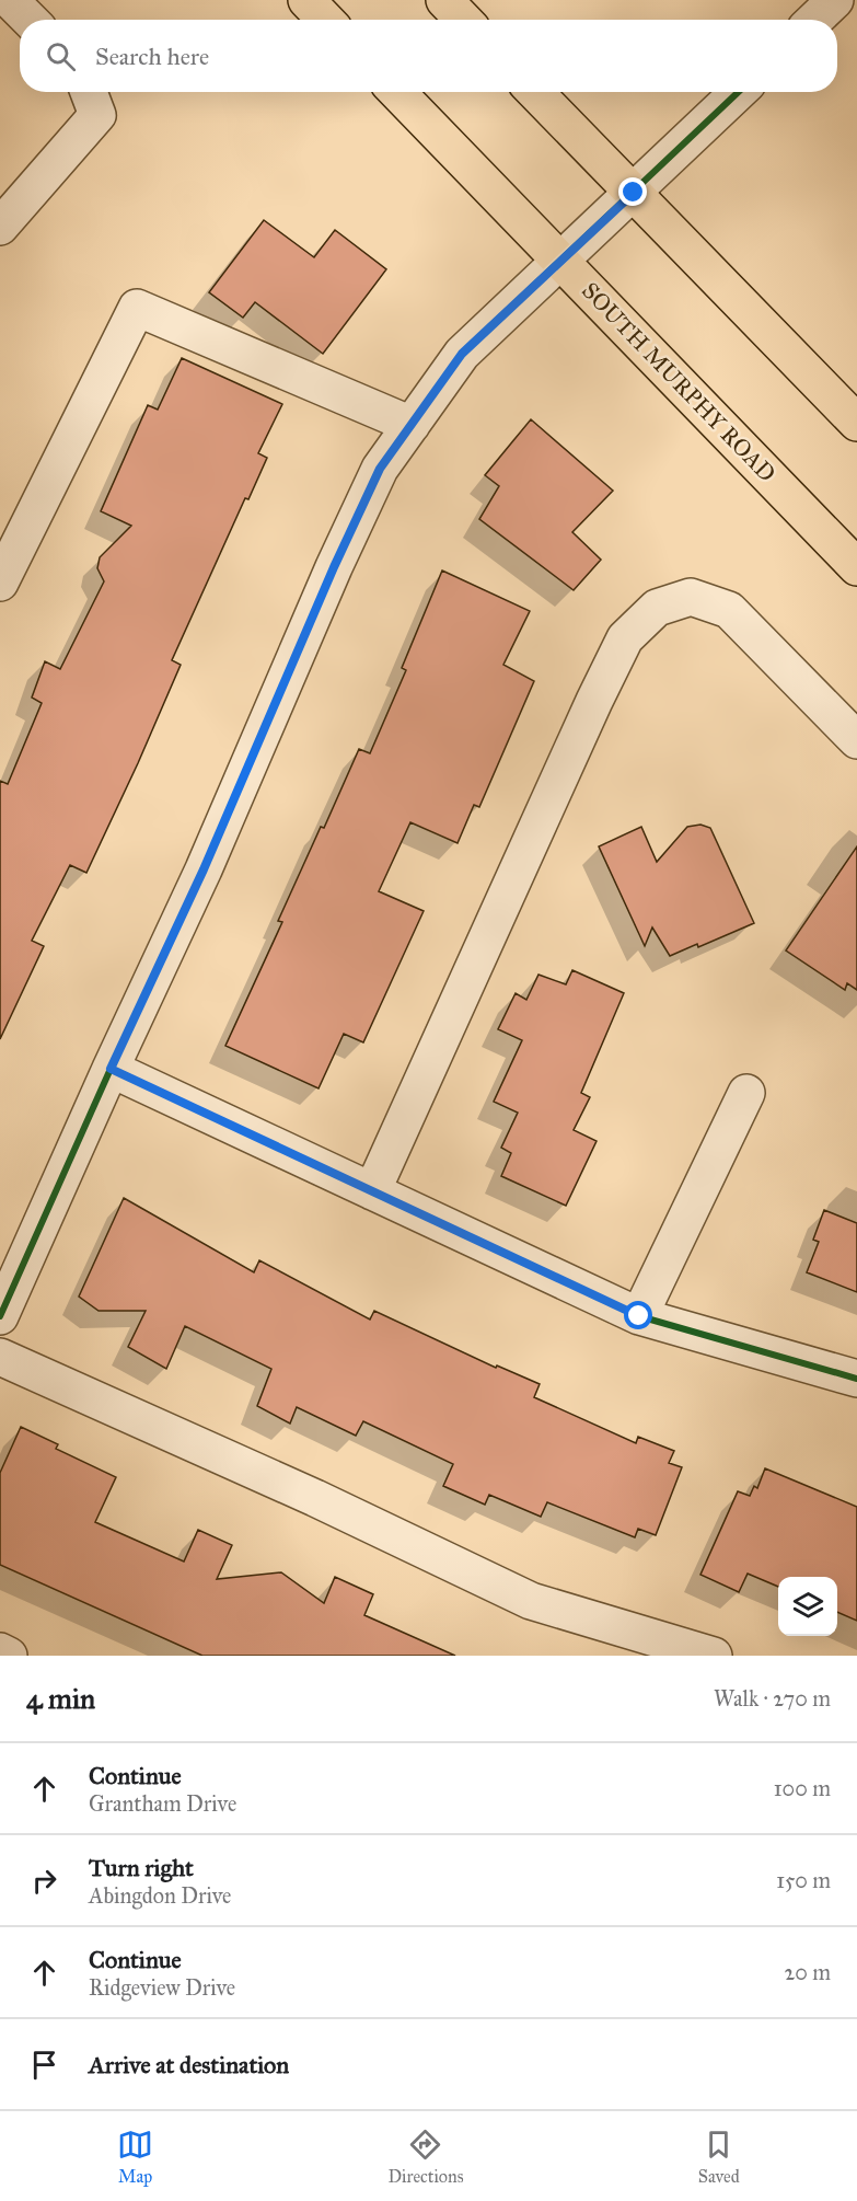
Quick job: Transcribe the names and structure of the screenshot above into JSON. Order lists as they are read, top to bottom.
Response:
{
  "streets": {
    "main road": ["SOUTH MURPHY ROAD"]
  },
  "page": {
    "search": "Search here",
    "heading": ["4 min", "Walk · 270 m"],
    "list": [
      ["Continue", "Grantham Drive", "100 m"],
      ["Turn right", "Abingdon Drive", "150 m"],
      ["Continue", "Ridgeview Drive", "20 m"],
      "Arrive at destination"
    ],
    "nav": ["Map", "Directions", "Saved"]
  }
}
